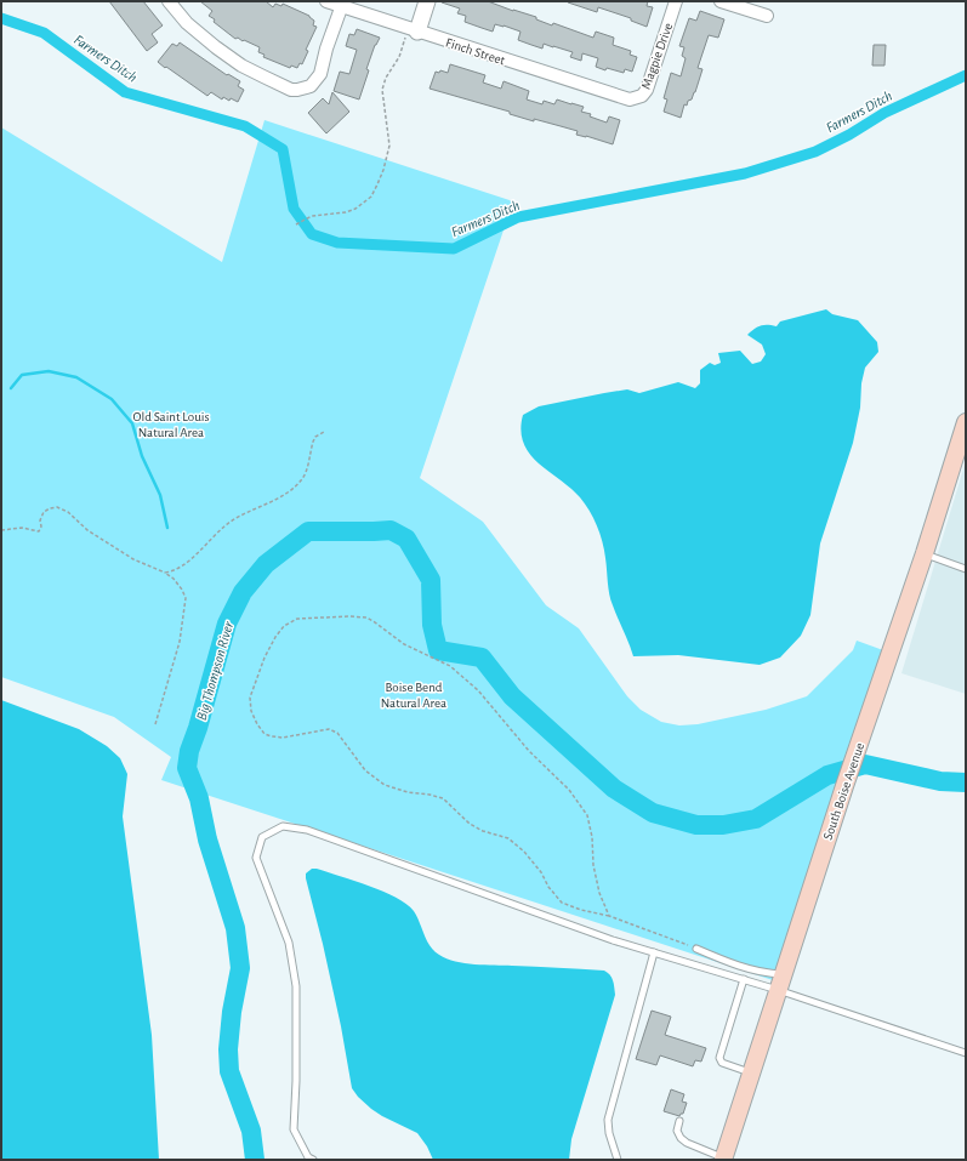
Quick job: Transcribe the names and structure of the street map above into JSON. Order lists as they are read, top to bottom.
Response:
{
  "streets": {
    "main road": ["South Boise Avenue"],
    "street": ["Finch Street", "Magpie Drive"]
  },
  "crossings": [
    ["Finch Street", "Magpie Drive"]
  ],
  "water": ["Farmers Ditch", "Big Thompson River"],
  "parks": ["Old Saint Louis Natural Area", "Boise Bend Natural Area"]
}
